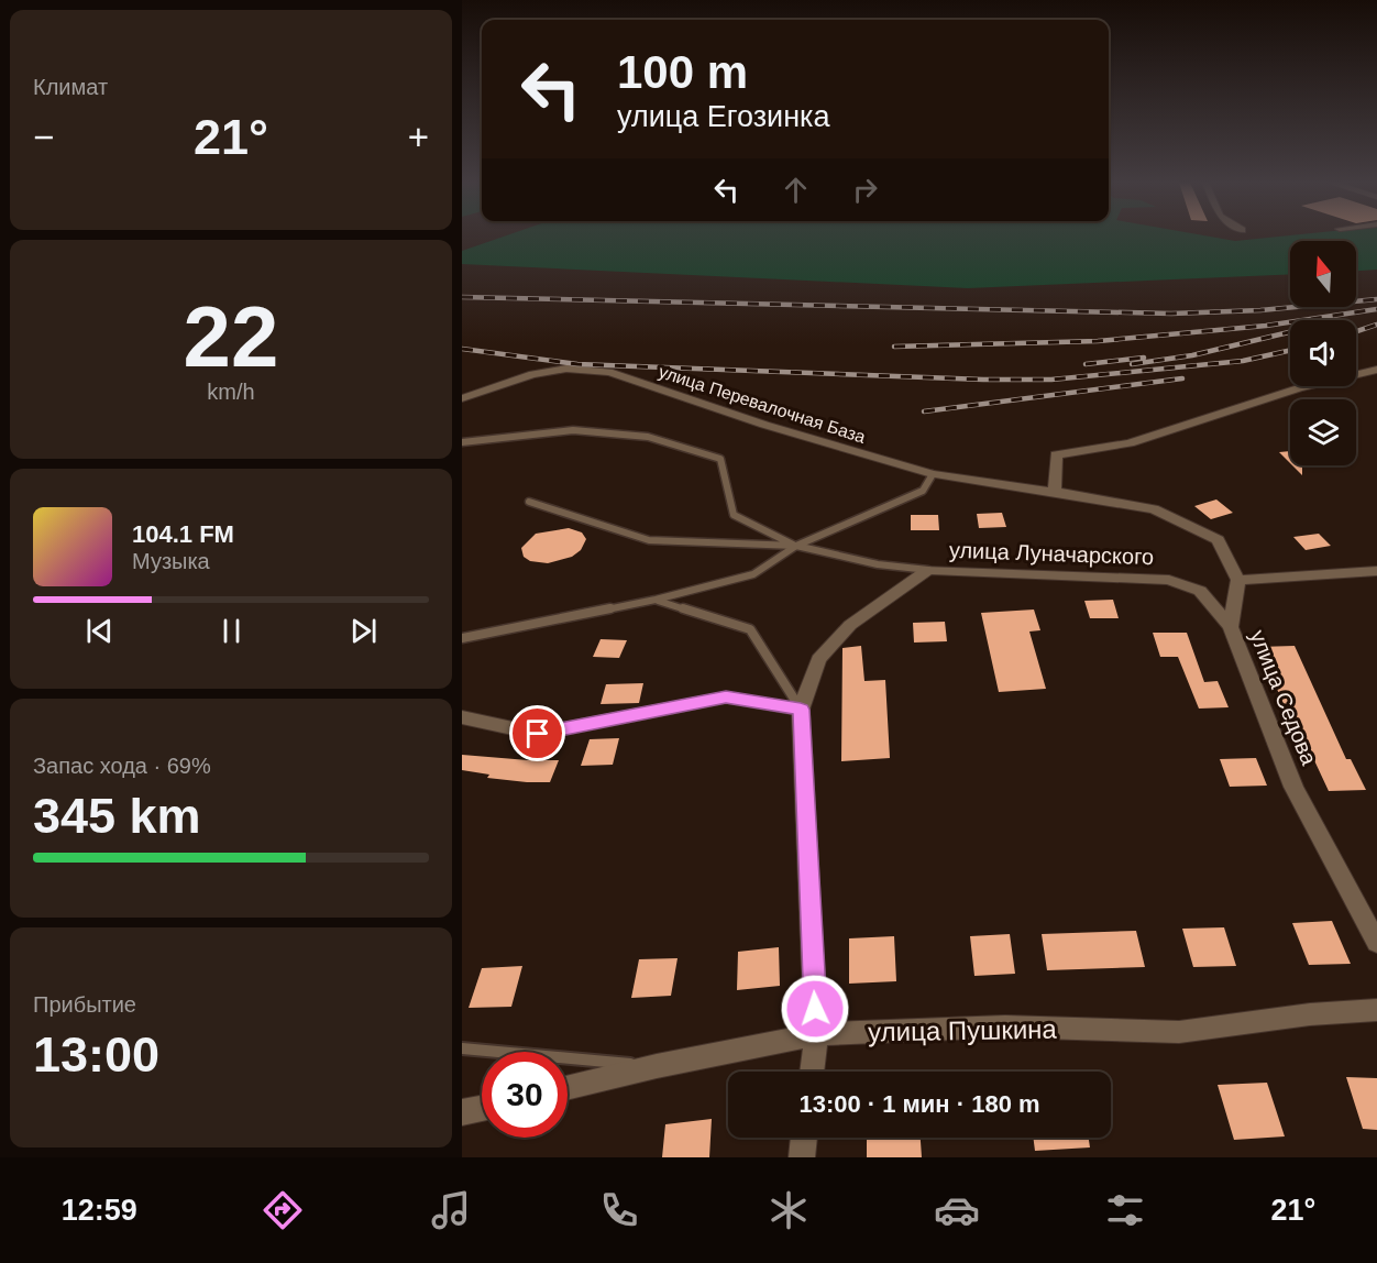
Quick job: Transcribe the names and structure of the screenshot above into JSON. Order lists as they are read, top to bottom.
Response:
{
  "streets": {
    "street": [
      "улица Перевалочная База",
      "улица Луначарского",
      "улица Седова",
      "улица Пушкина"
    ]
  },
  "crossings": [
    ["улица Луначарского", "улица Седова"]
  ],
  "north": "top",
  "page": {
    "tile": [
      "Климат",
      ["22", "km/h"],
      ["Запас хода · 69%", "345 km"],
      ["Прибытие", "13:00"]
    ],
    "turn": ["100 m", "улица Егозинка"],
    "heat": ["−", "21°", "+"],
    "song": ["104.1 FM", "Музыка"],
    "limit": "30",
    "trip": "13:00 · 1 мин · 180 m",
    "tabs": ["12:59", "21°"]
  }
}
